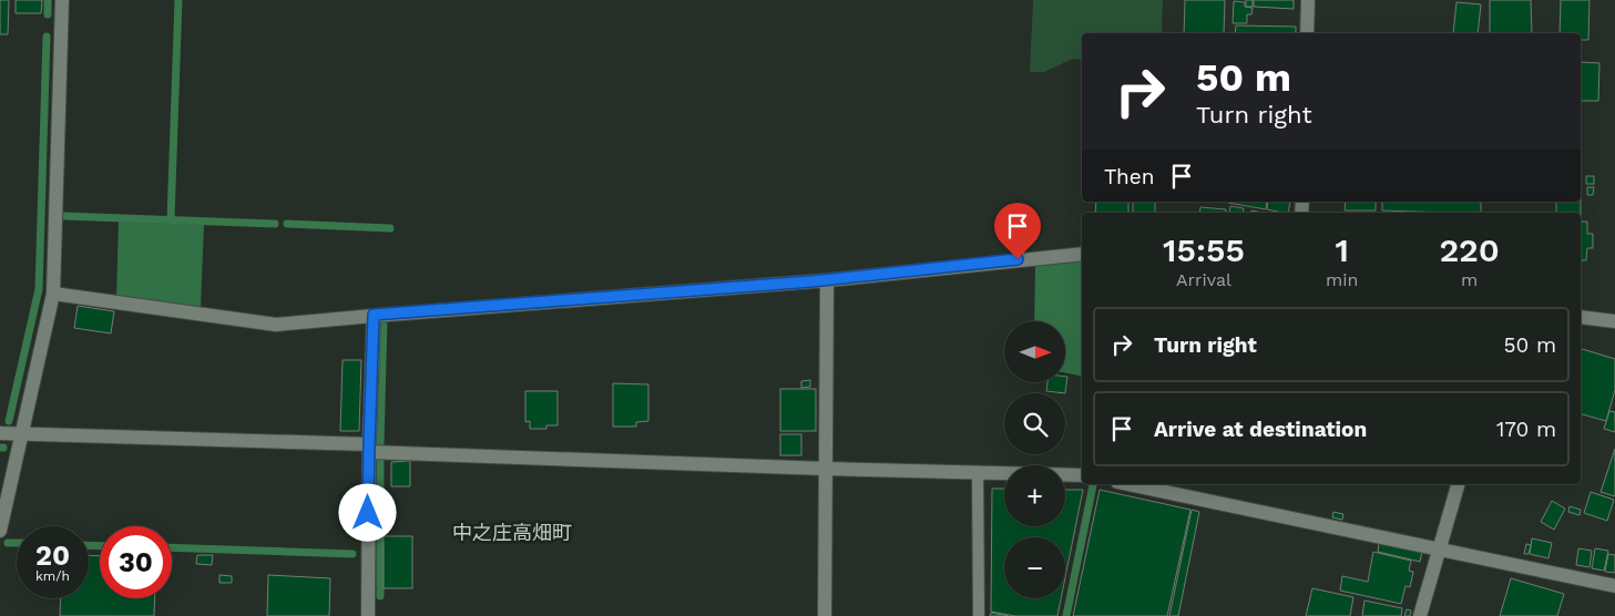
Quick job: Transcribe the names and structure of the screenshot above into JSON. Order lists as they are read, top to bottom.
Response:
{
  "districts": ["中之庄高畑町"],
  "north": "right",
  "page": {
    "turn": ["50 m", "Turn right"],
    "then": "Then",
    "eta": [
      "15:55",
      "Arrival",
      "1",
      "min",
      "220",
      "m"
    ],
    "list": [
      {
        "name": "Turn right",
        "value": "50 m"
      },
      {
        "name": "Arrive at destination",
        "value": "170 m"
      }
    ],
    "map_buttons": ["+", "−"],
    "speed": "20 km/h",
    "limit": "30"
  }
}
